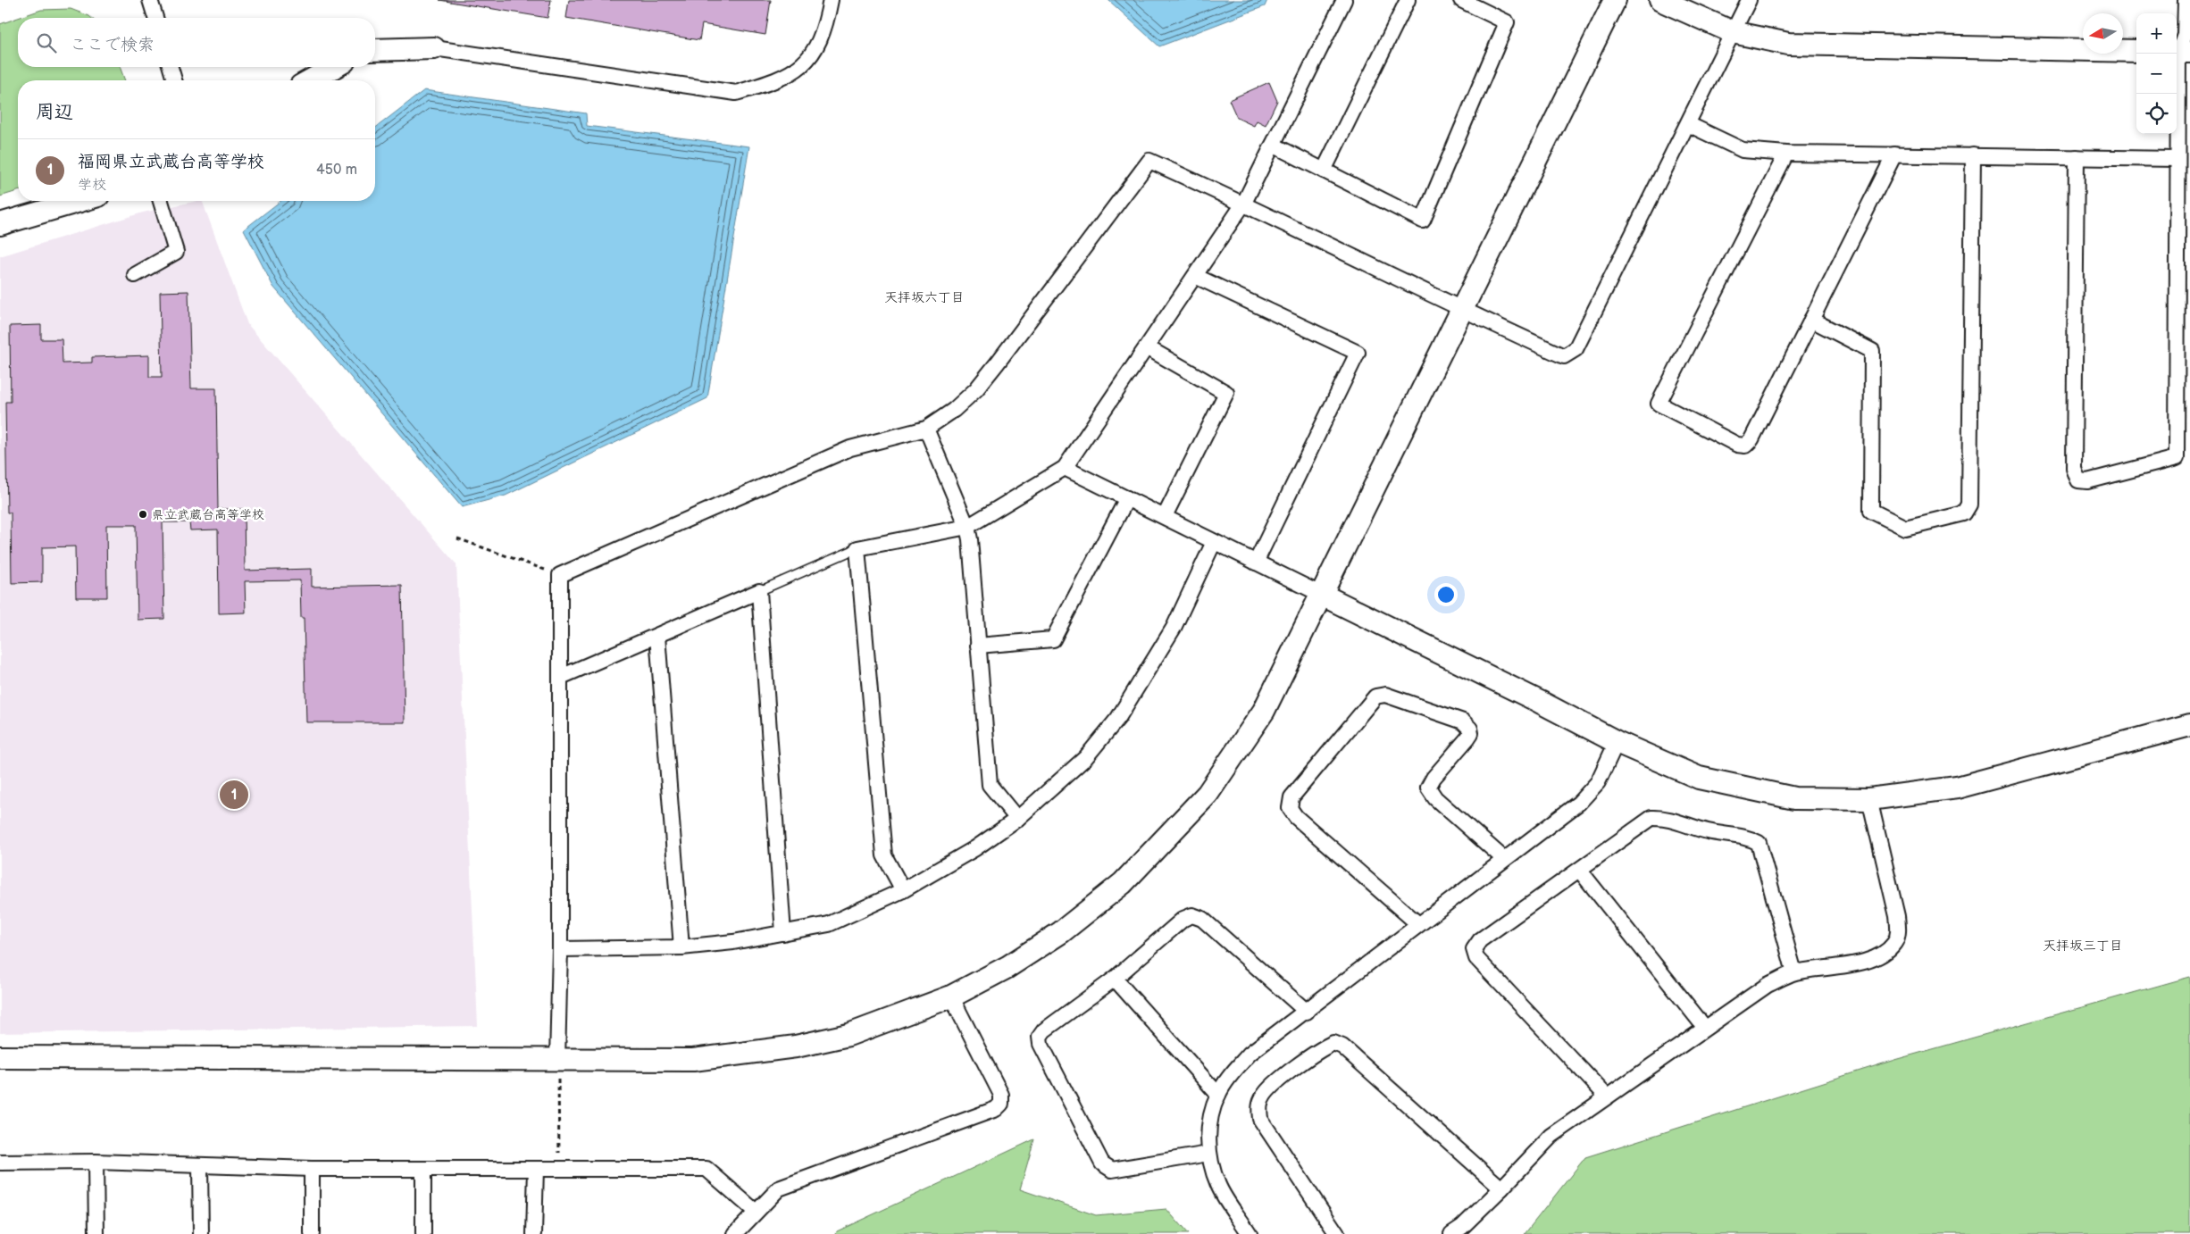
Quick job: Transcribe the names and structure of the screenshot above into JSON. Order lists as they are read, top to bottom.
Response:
{
  "districts": ["天拝坂六丁目", "天拝坂三丁目"],
  "places": ["県立武蔵台高等学校"],
  "north": "left",
  "page": {
    "map_buttons": ["+", "−"],
    "search": "ここで検索",
    "heading": "周辺",
    "list": [
      {
        "mark": "1",
        "name": "福岡県立武蔵台高等学校",
        "note": "学校",
        "value": "450 m"
      }
    ],
    "pins": "1"
  }
}
